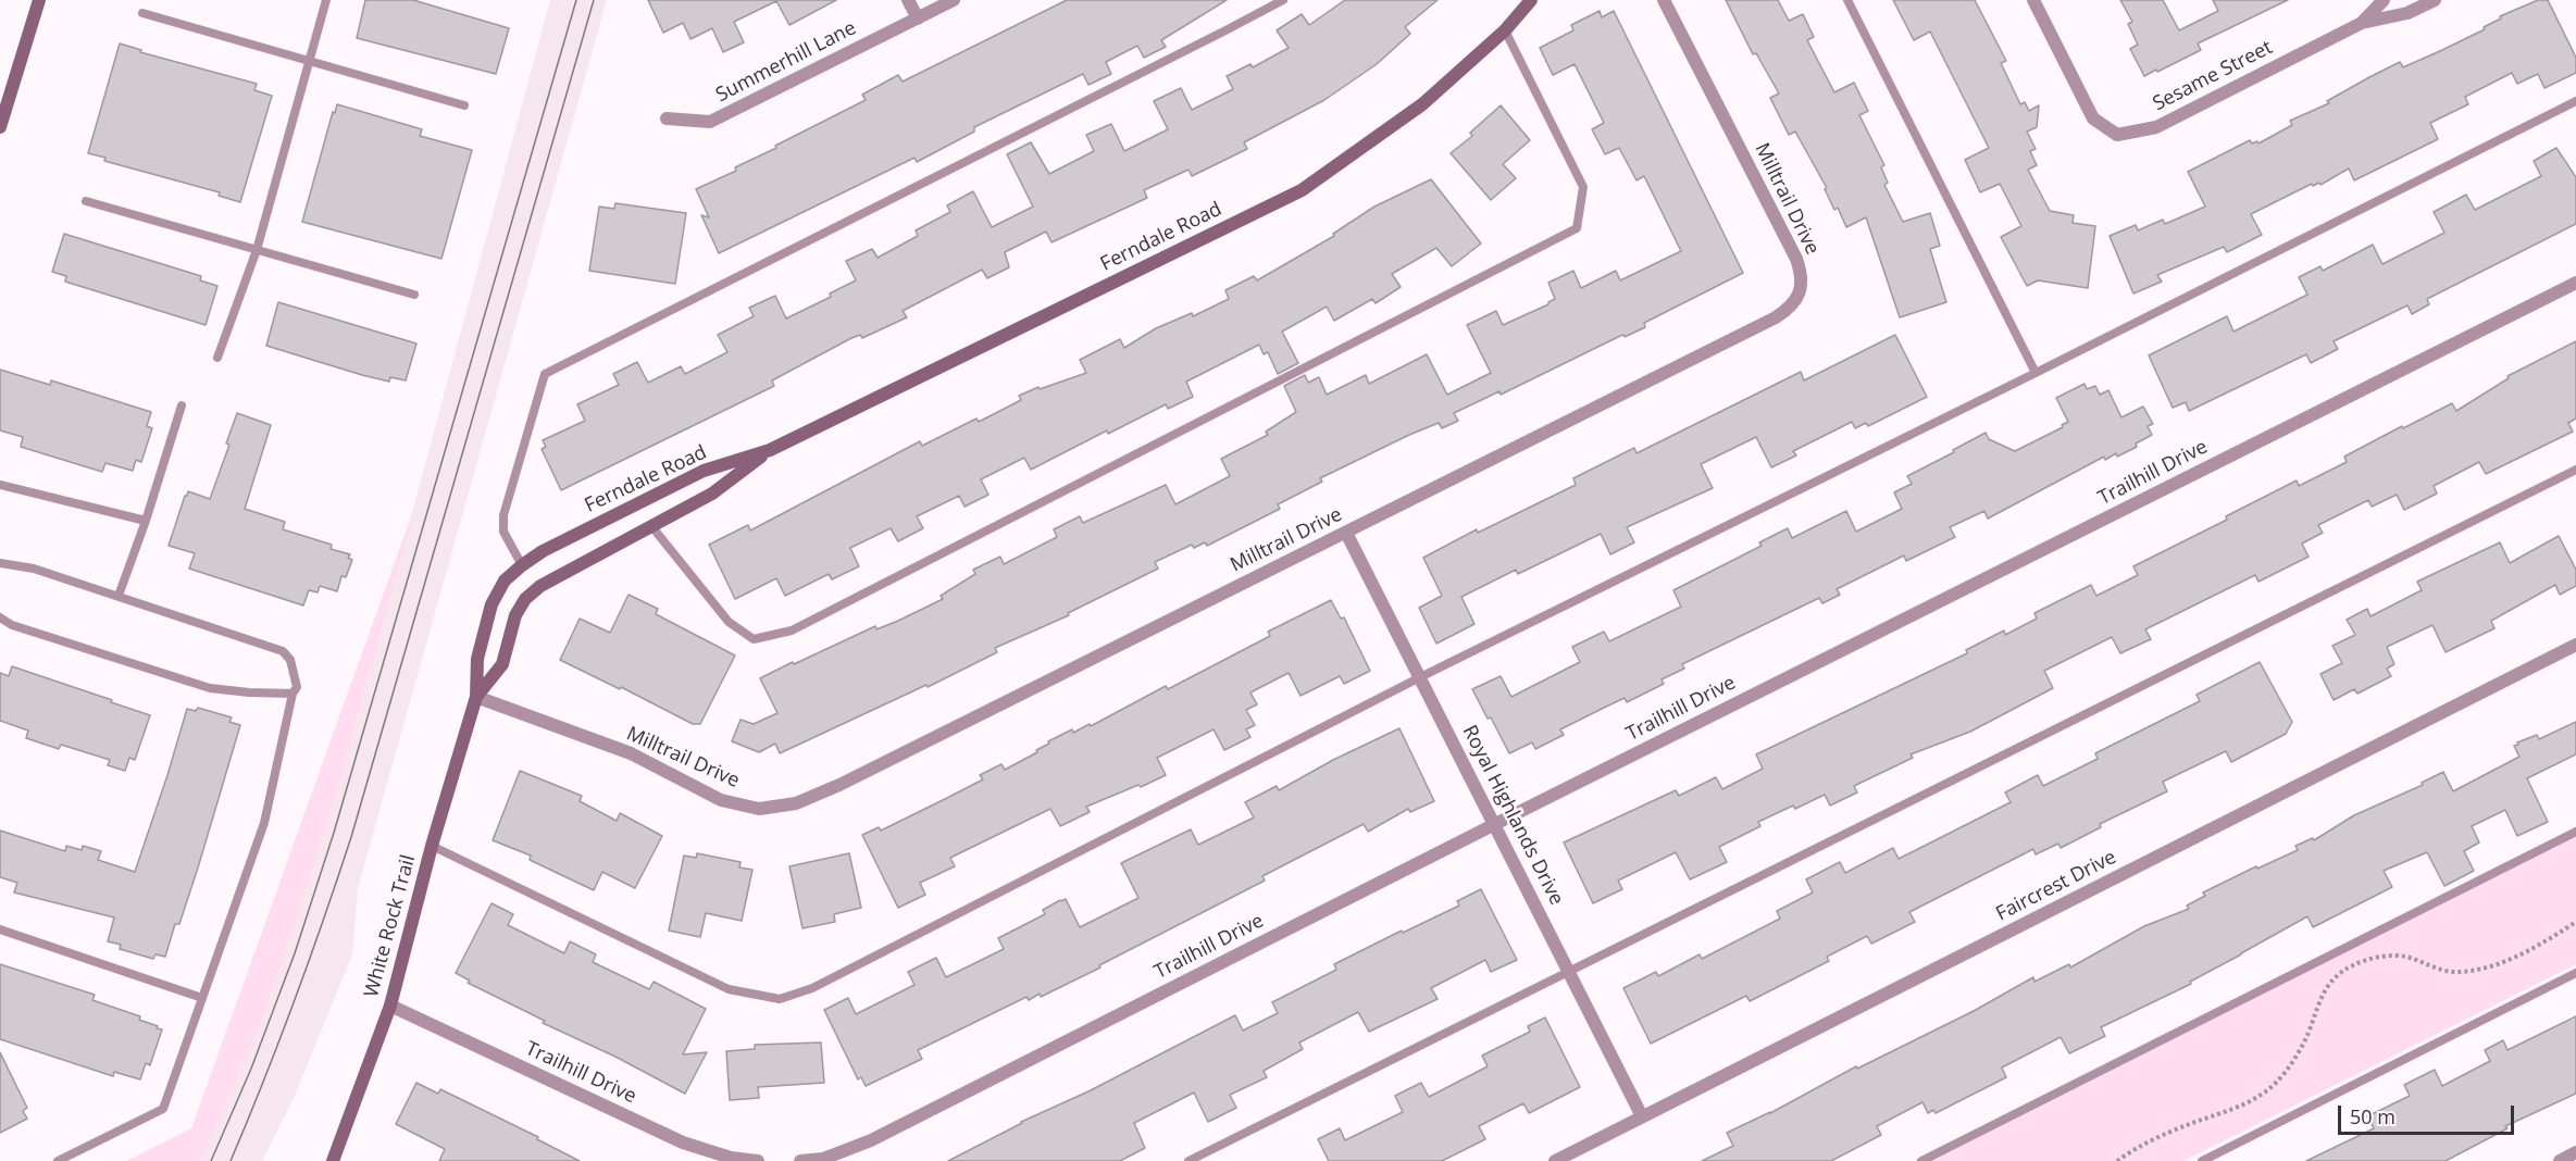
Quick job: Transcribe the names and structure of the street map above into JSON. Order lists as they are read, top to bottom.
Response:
{
  "streets": {
    "street": [
      "Summerhill Lane",
      "Sesame Street",
      "Milltrail Drive",
      "Ferndale Road",
      "Trailhill Drive",
      "Royal Highlands Drive",
      "Faircrest Drive",
      "White Rock Trail"
    ]
  },
  "crossings": [
    ["Milltrail Drive", "Royal Highlands Drive"],
    ["Milltrail Drive", "White Rock Trail"],
    ["Ferndale Road", "White Rock Trail"],
    ["Trailhill Drive", "Royal Highlands Drive"],
    ["Trailhill Drive", "White Rock Trail"],
    ["Royal Highlands Drive", "Faircrest Drive"]
  ],
  "scale_bar": "50 m"
}
